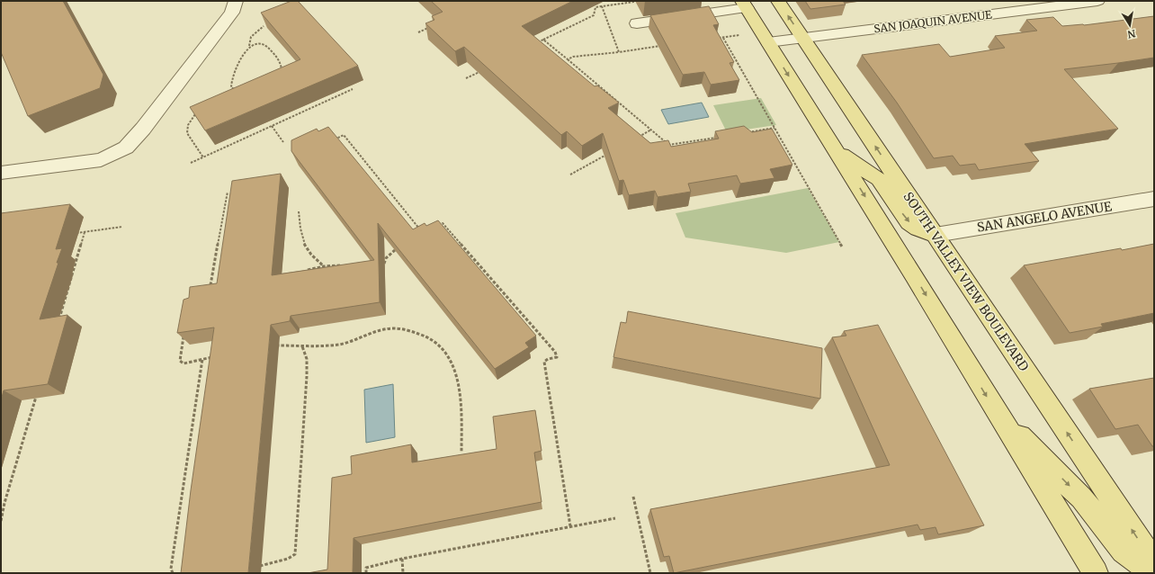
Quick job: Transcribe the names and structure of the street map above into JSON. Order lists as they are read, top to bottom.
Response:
{
  "streets": {
    "main road": ["SOUTH VALLEY VIEW BOULEVARD"],
    "street": ["SAN JOAQUIN AVENUE", "SAN ANGELO AVENUE"]
  },
  "crossings": [
    ["SAN JOAQUIN AVENUE", "SOUTH VALLEY VIEW BOULEVARD"],
    ["SAN ANGELO AVENUE", "SOUTH VALLEY VIEW BOULEVARD"]
  ],
  "north": "bottom"
}
